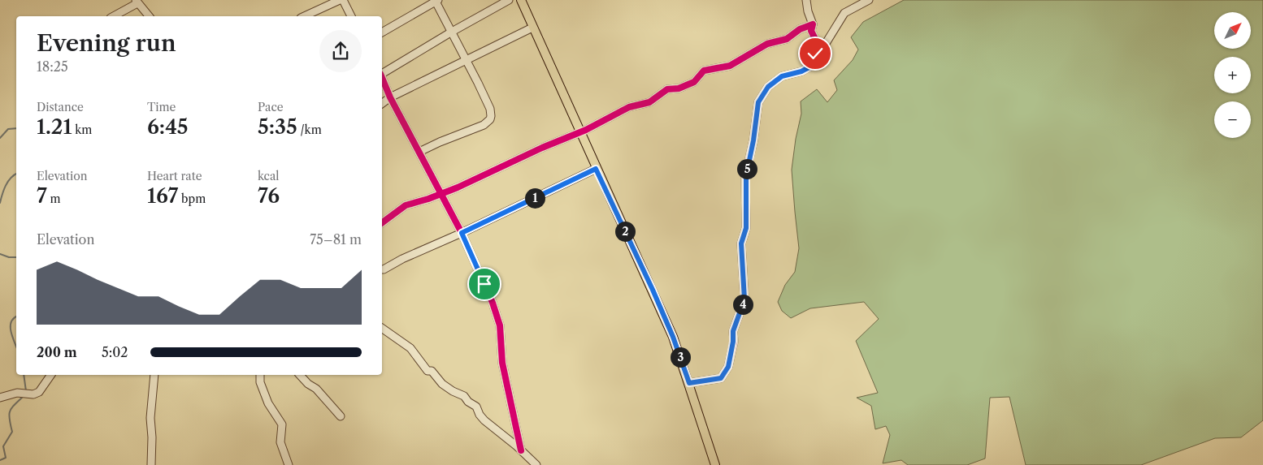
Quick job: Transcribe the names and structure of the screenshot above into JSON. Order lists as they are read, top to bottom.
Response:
{
  "north": "top right",
  "page": {
    "map_buttons": ["+", "−"],
    "heading": ["Evening run", "18:25"],
    "stats": [
      ["Distance", "1.21 km"],
      ["Time", "6:45"],
      ["Pace", "5:35 /km"],
      ["Elevation", "7 m"],
      ["Heart rate", "167 bpm"],
      ["kcal", "76"]
    ],
    "pins": [
      "5",
      "1",
      "2",
      "4",
      "3"
    ],
    "chart": ["Elevation", "75–81 m"],
    "list": [
      {
        "name": "200 m",
        "note": "5:02"
      }
    ]
  }
}
